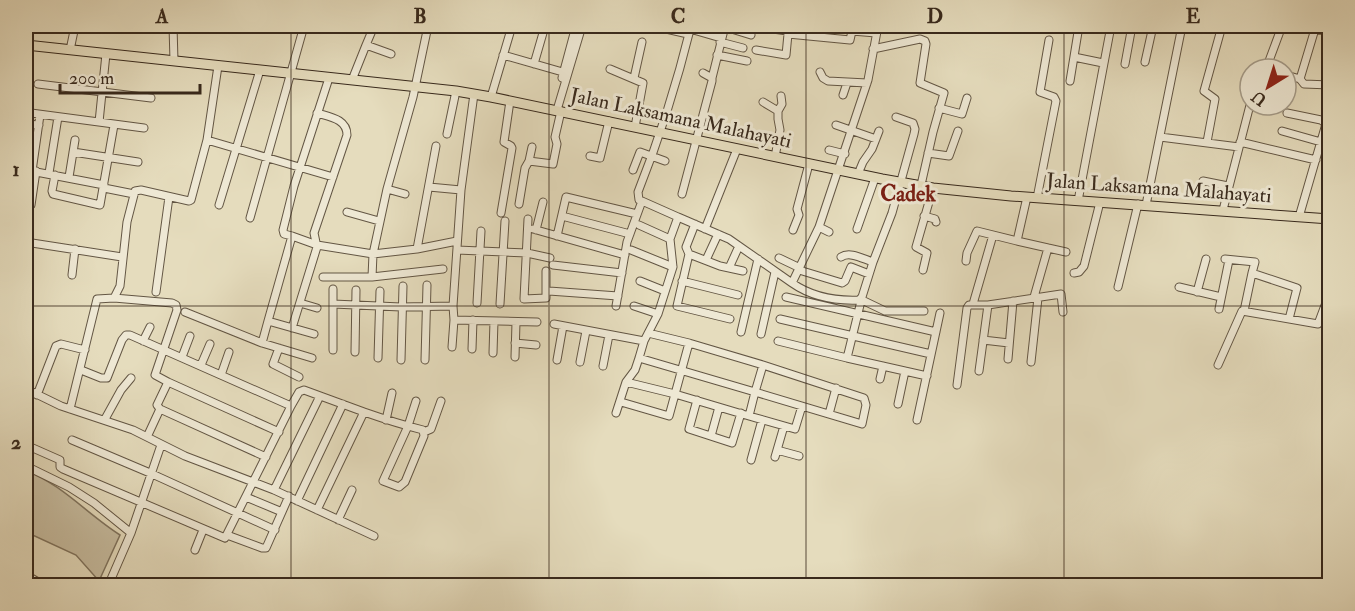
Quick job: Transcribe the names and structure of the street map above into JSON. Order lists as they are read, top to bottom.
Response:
{
  "streets": {
    "highway": ["Jalan Laksamana Malahayati"]
  },
  "districts": ["Cadek"],
  "scale_bar": "200 m",
  "north": "bottom left",
  "grid": {
    "columns": [
      "A",
      "B",
      "C",
      "D",
      "E"
    ],
    "rows": ["1", "2"]
  }
}
